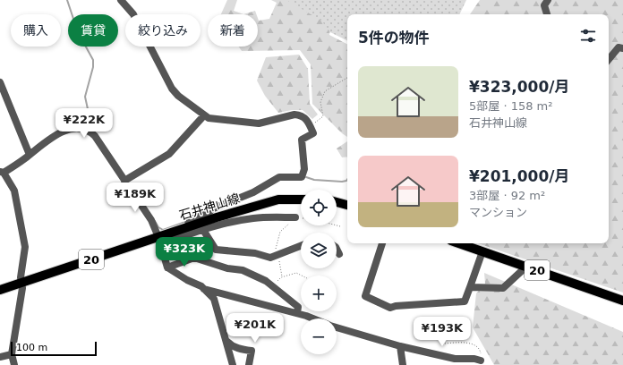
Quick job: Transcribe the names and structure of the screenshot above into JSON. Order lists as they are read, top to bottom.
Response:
{
  "streets": {
    "main road": ["石井神山線", "20"]
  },
  "scale_bar": "100 m",
  "page": {
    "chip": [
      "購入",
      "賃貸",
      "絞り込み",
      "新着"
    ],
    "heading": "5件の物件",
    "list": [
      {
        "name": "¥323,000/月",
        "note": "5部屋 · 158 m² · 石井神山線"
      },
      {
        "name": "¥201,000/月",
        "note": "3部屋 · 92 m² · マンション"
      }
    ],
    "price": [
      "¥222K",
      "¥189K",
      "¥323K",
      "¥201K",
      "¥193K"
    ],
    "map_buttons": ["+", "−"],
    "scale": "100 m"
  }
}
